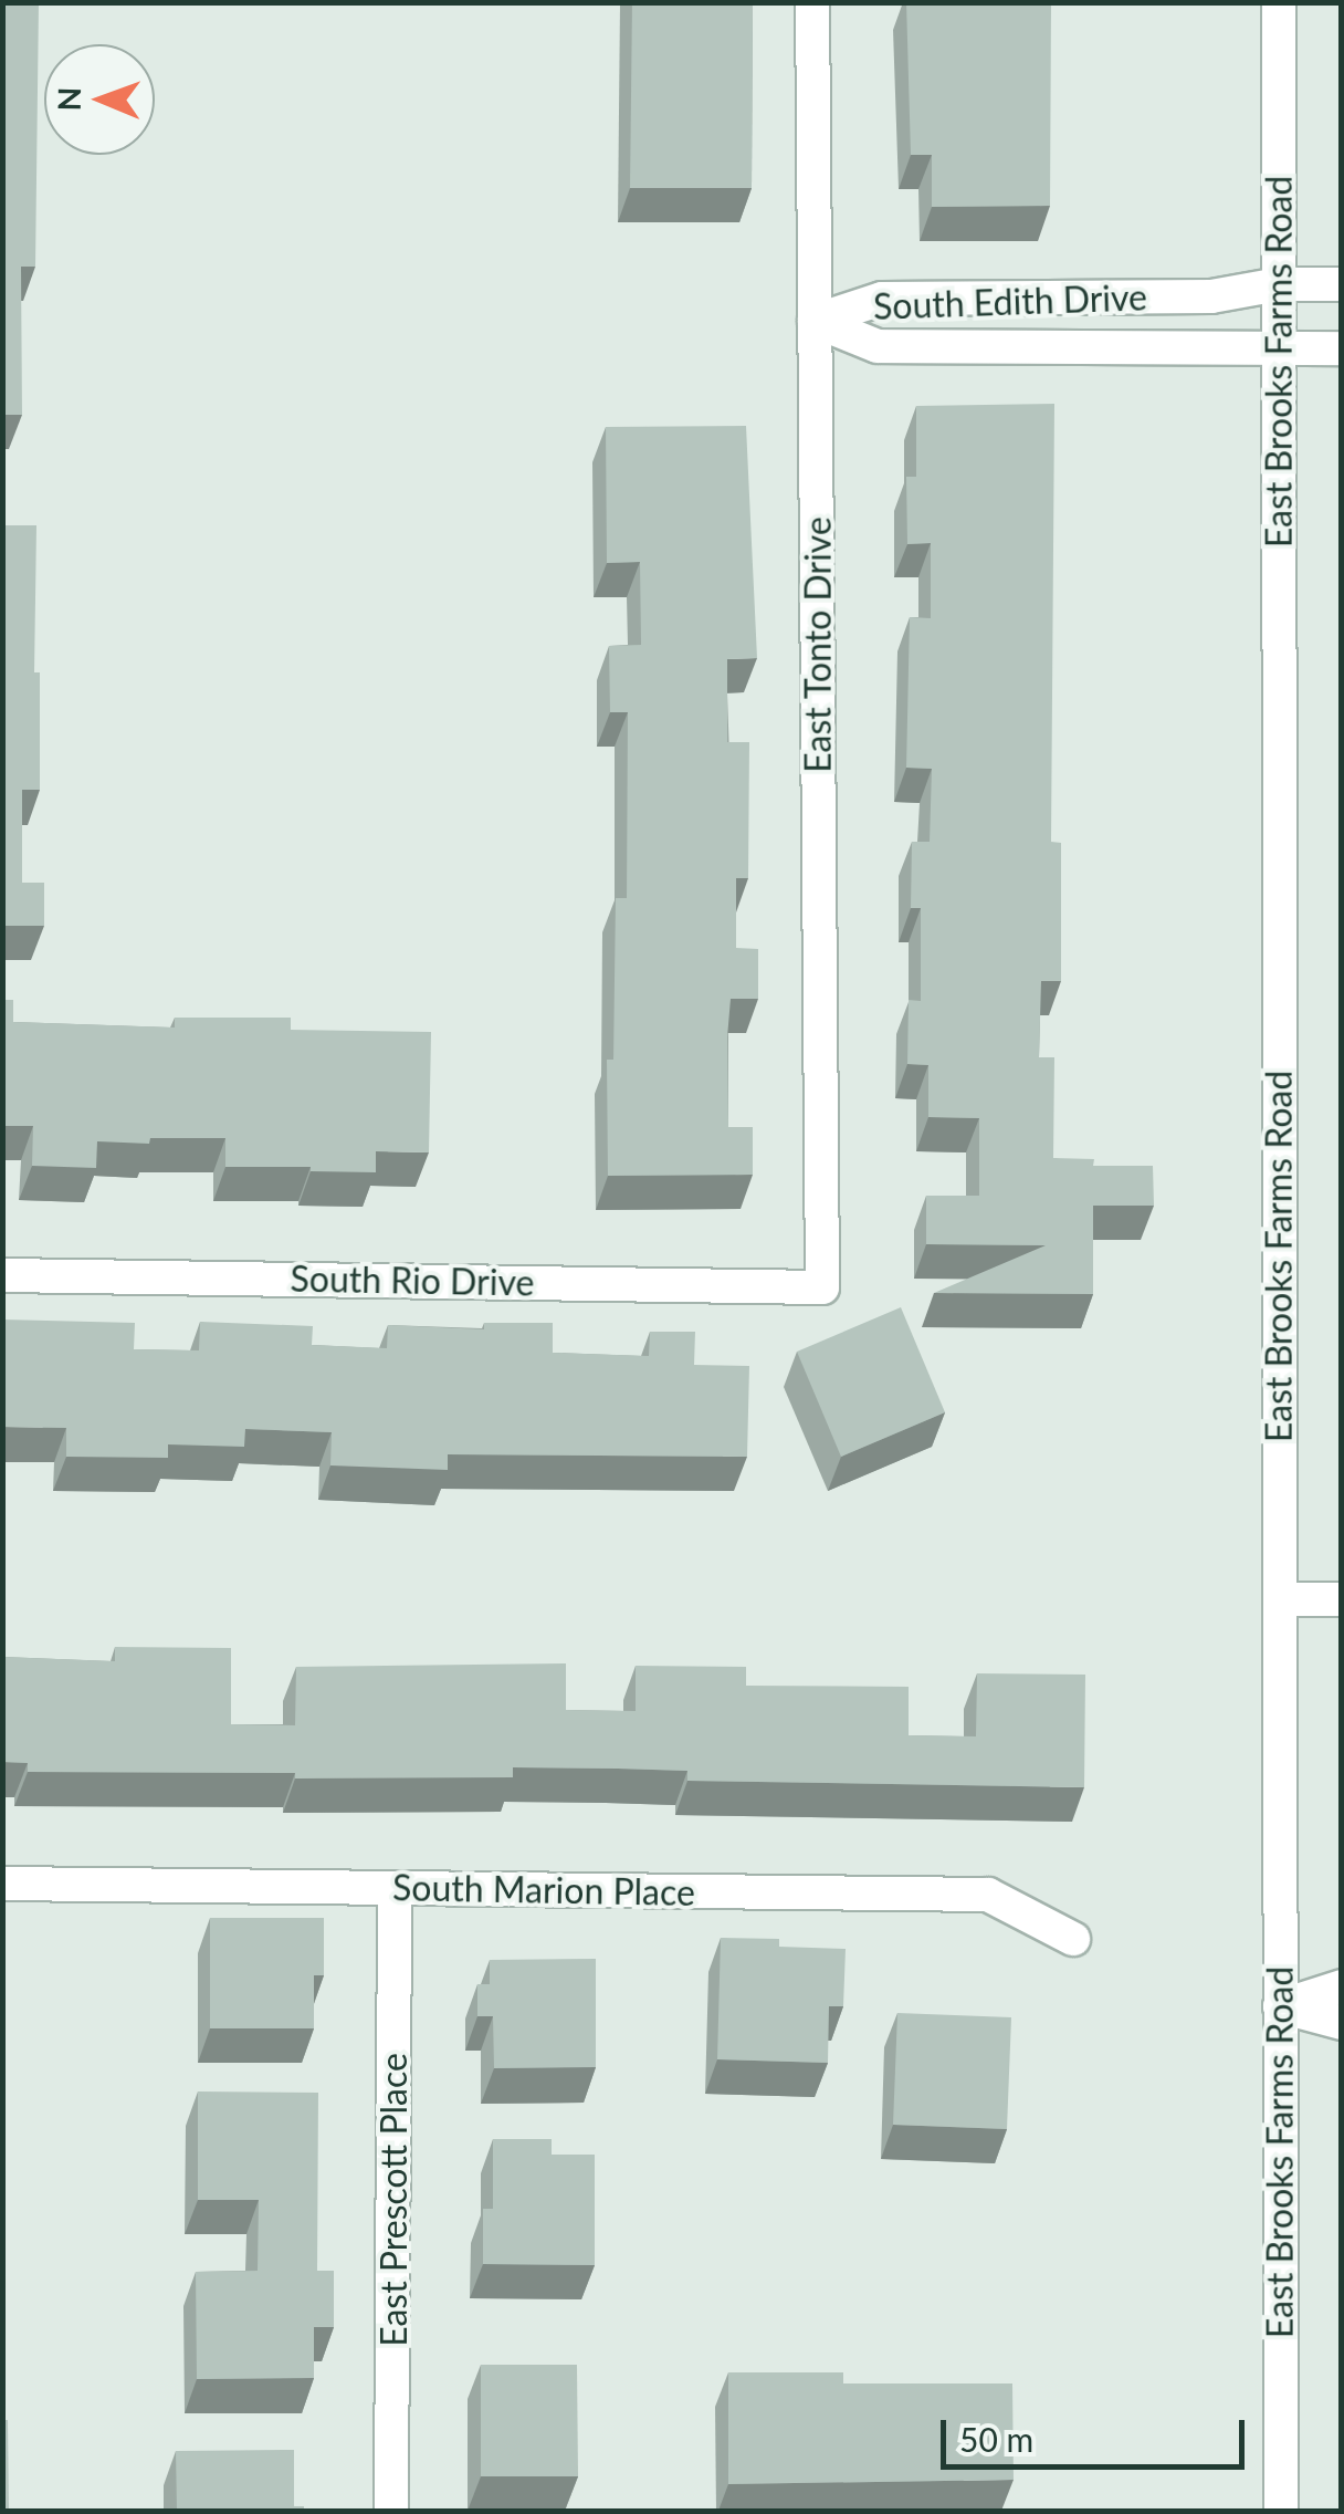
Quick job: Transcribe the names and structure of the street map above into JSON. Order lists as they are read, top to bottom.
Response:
{
  "streets": {
    "street": [
      "South Edith Drive",
      "East Brooks Farms Road",
      "East Tonto Drive",
      "South Rio Drive",
      "South Marion Place",
      "East Prescott Place"
    ]
  },
  "crossings": [
    ["South Edith Drive", "East Brooks Farms Road"],
    ["South Edith Drive", "East Tonto Drive"],
    ["East Tonto Drive", "South Rio Drive"],
    ["South Marion Place", "East Prescott Place"]
  ],
  "scale_bar": "50 m",
  "north": "left"
}
